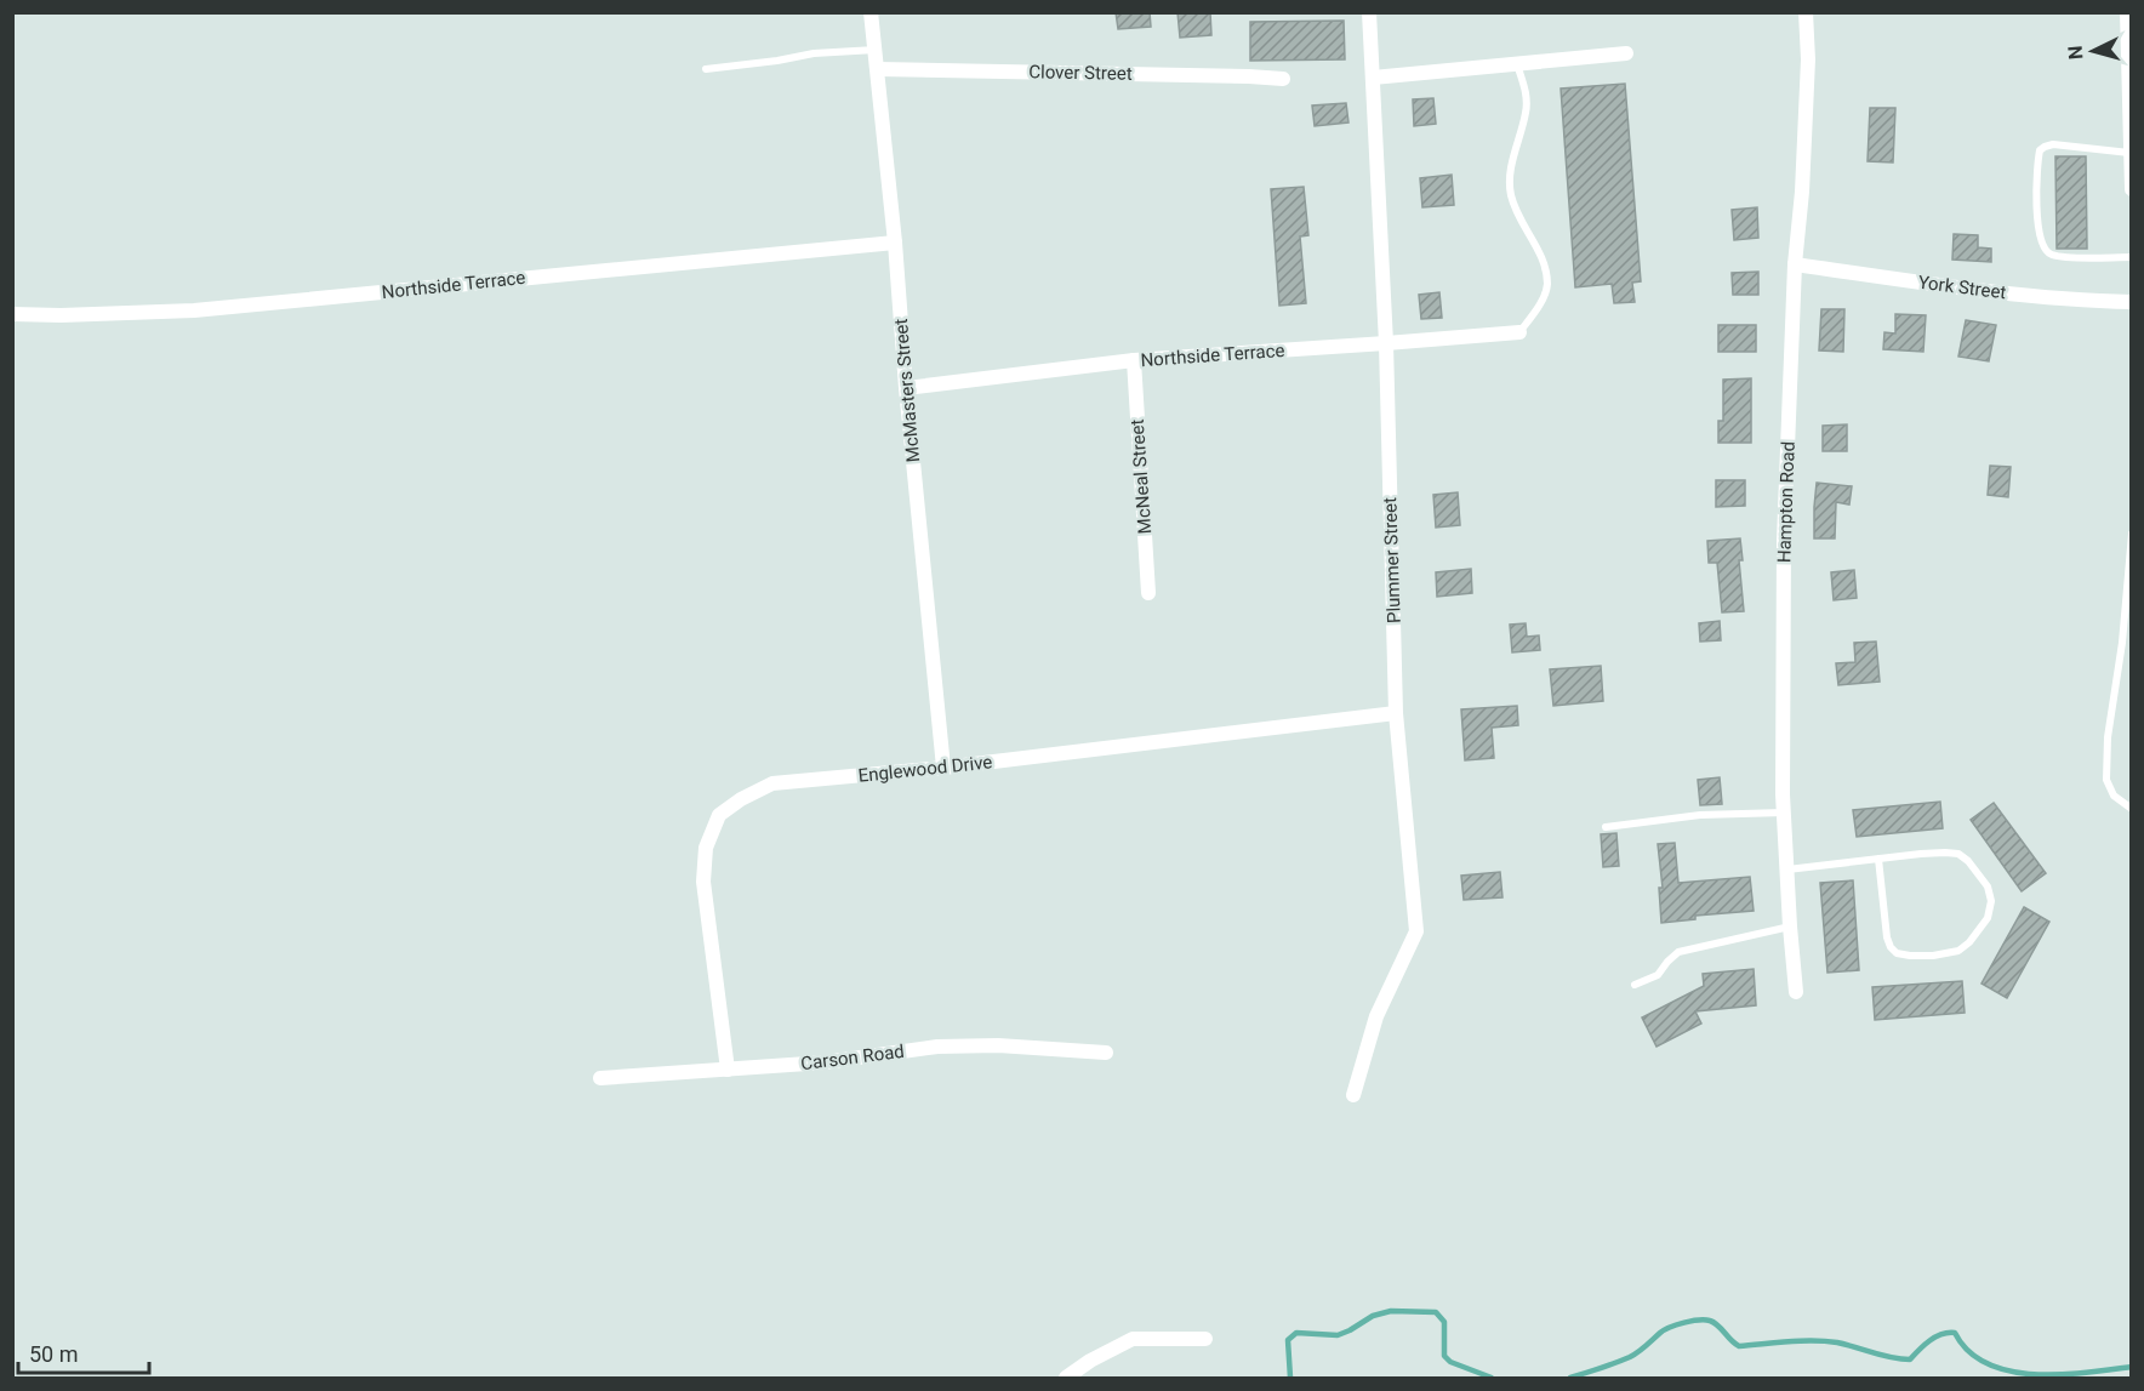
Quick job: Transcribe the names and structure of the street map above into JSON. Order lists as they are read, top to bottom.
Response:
{
  "streets": {
    "street": [
      "Clover Street",
      "Northside Terrace",
      "York Street",
      "McMasters Street",
      "McNeal Street",
      "Hampton Road",
      "Plummer Street",
      "Englewood Drive",
      "Carson Road"
    ]
  },
  "crossings": [
    ["Clover Street", "McMasters Street"],
    ["Northside Terrace", "McMasters Street"],
    ["Northside Terrace", "McNeal Street"],
    ["Northside Terrace", "Plummer Street"],
    ["York Street", "Hampton Road"],
    ["McMasters Street", "Englewood Drive"],
    ["Plummer Street", "Englewood Drive"],
    ["Englewood Drive", "Carson Road"]
  ],
  "scale_bar": "50 m",
  "north": "left"
}
